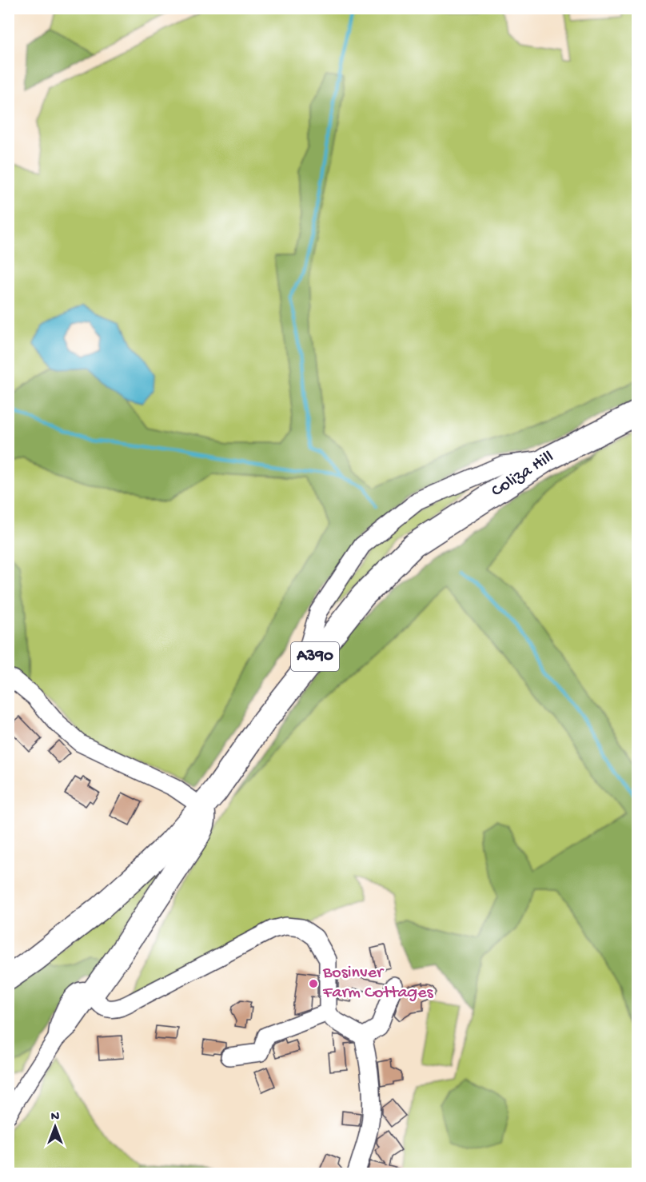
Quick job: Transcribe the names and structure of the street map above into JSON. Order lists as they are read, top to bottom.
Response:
{
  "streets": {
    "highway": ["Coliza Hill", "A390"]
  },
  "crossings": [
    ["Coliza Hill", "A390"]
  ],
  "places": ["Bosinver Farm Cottages"],
  "north": "top"
}
